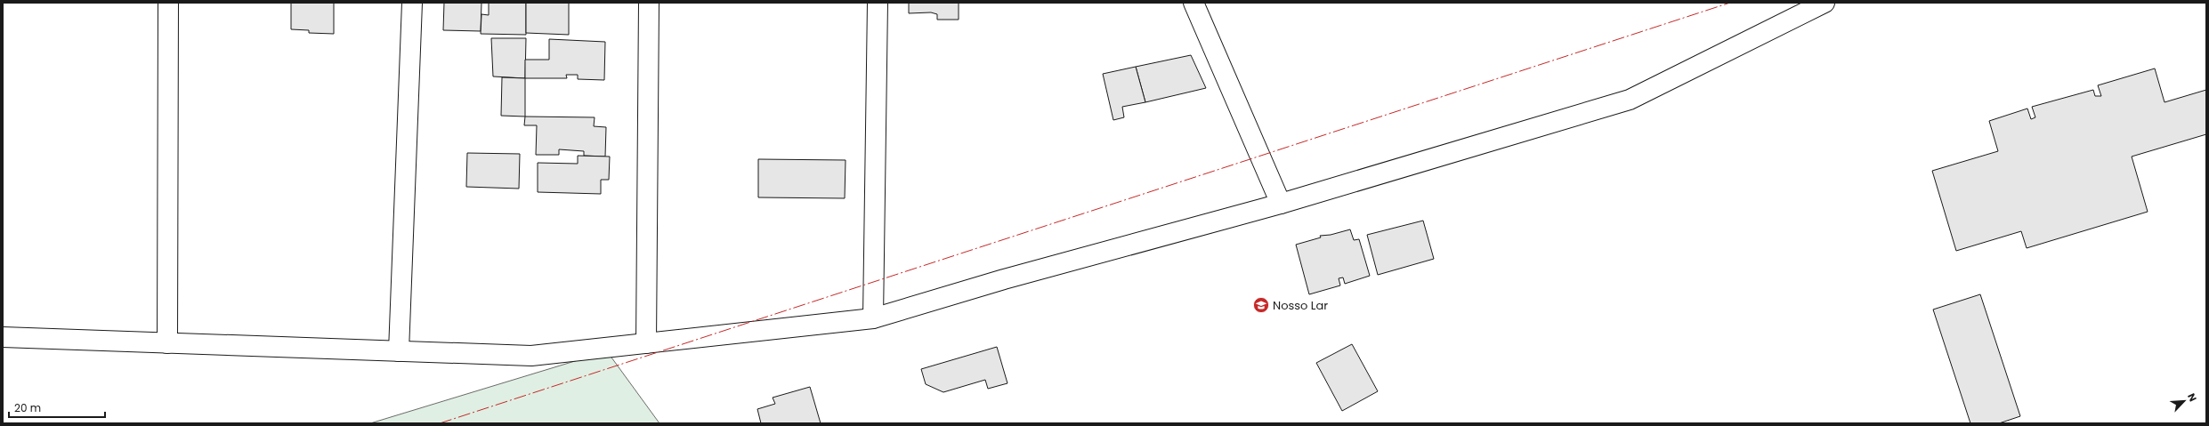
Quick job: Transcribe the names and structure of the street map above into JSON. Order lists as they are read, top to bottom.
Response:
{
  "places": {
    "school or university": ["Nosso Lar"]
  },
  "scale_bar": "20 m",
  "north": "top right"
}
